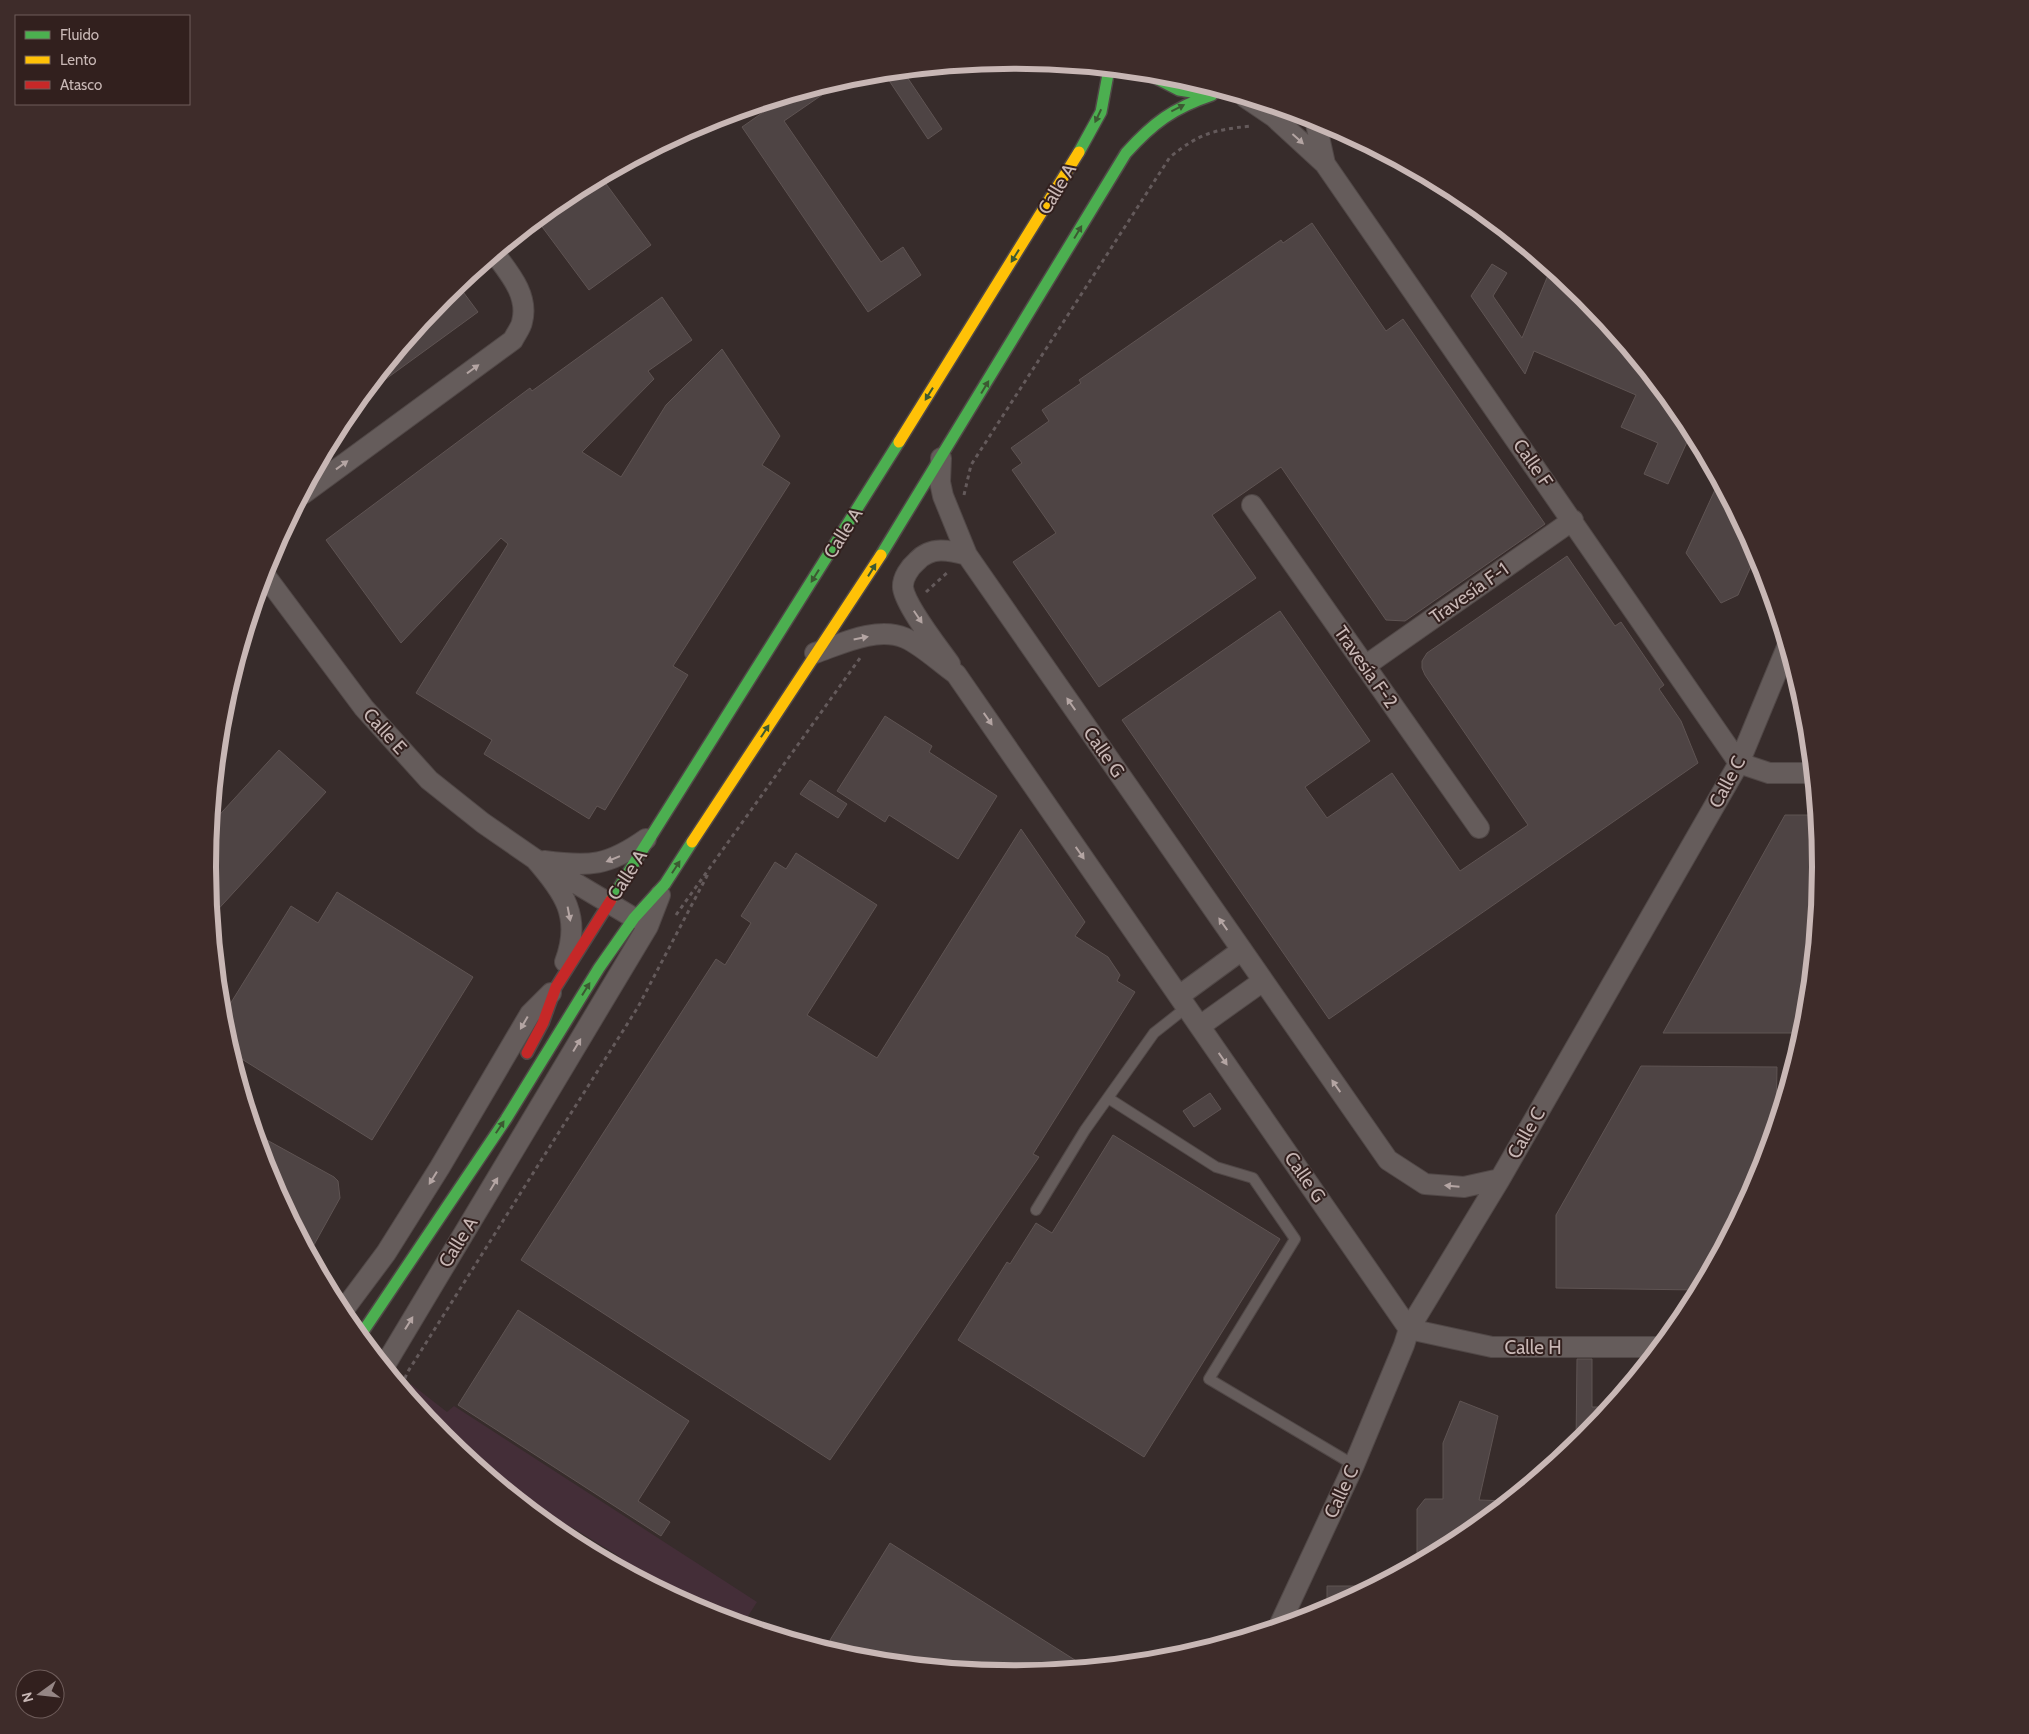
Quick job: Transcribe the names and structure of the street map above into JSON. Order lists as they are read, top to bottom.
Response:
{
  "streets": {
    "street": [
      "Calle A",
      "Calle F",
      "Travesía F-1",
      "Travesía F-2",
      "Calle E",
      "Calle G",
      "Calle C",
      "Calle H"
    ]
  },
  "crossings": [
    ["Calle A", "Calle E"],
    ["Calle A", "Calle G"],
    ["Calle F", "Travesía F-1"],
    ["Calle F", "Calle C"],
    ["Travesía F-1", "Travesía F-2"],
    ["Calle G", "Calle C"],
    ["Calle G", "Calle H"],
    ["Calle C", "Calle H"]
  ],
  "legend": ["Fluido", "Lento", "Atasco"],
  "north": "left"
}
